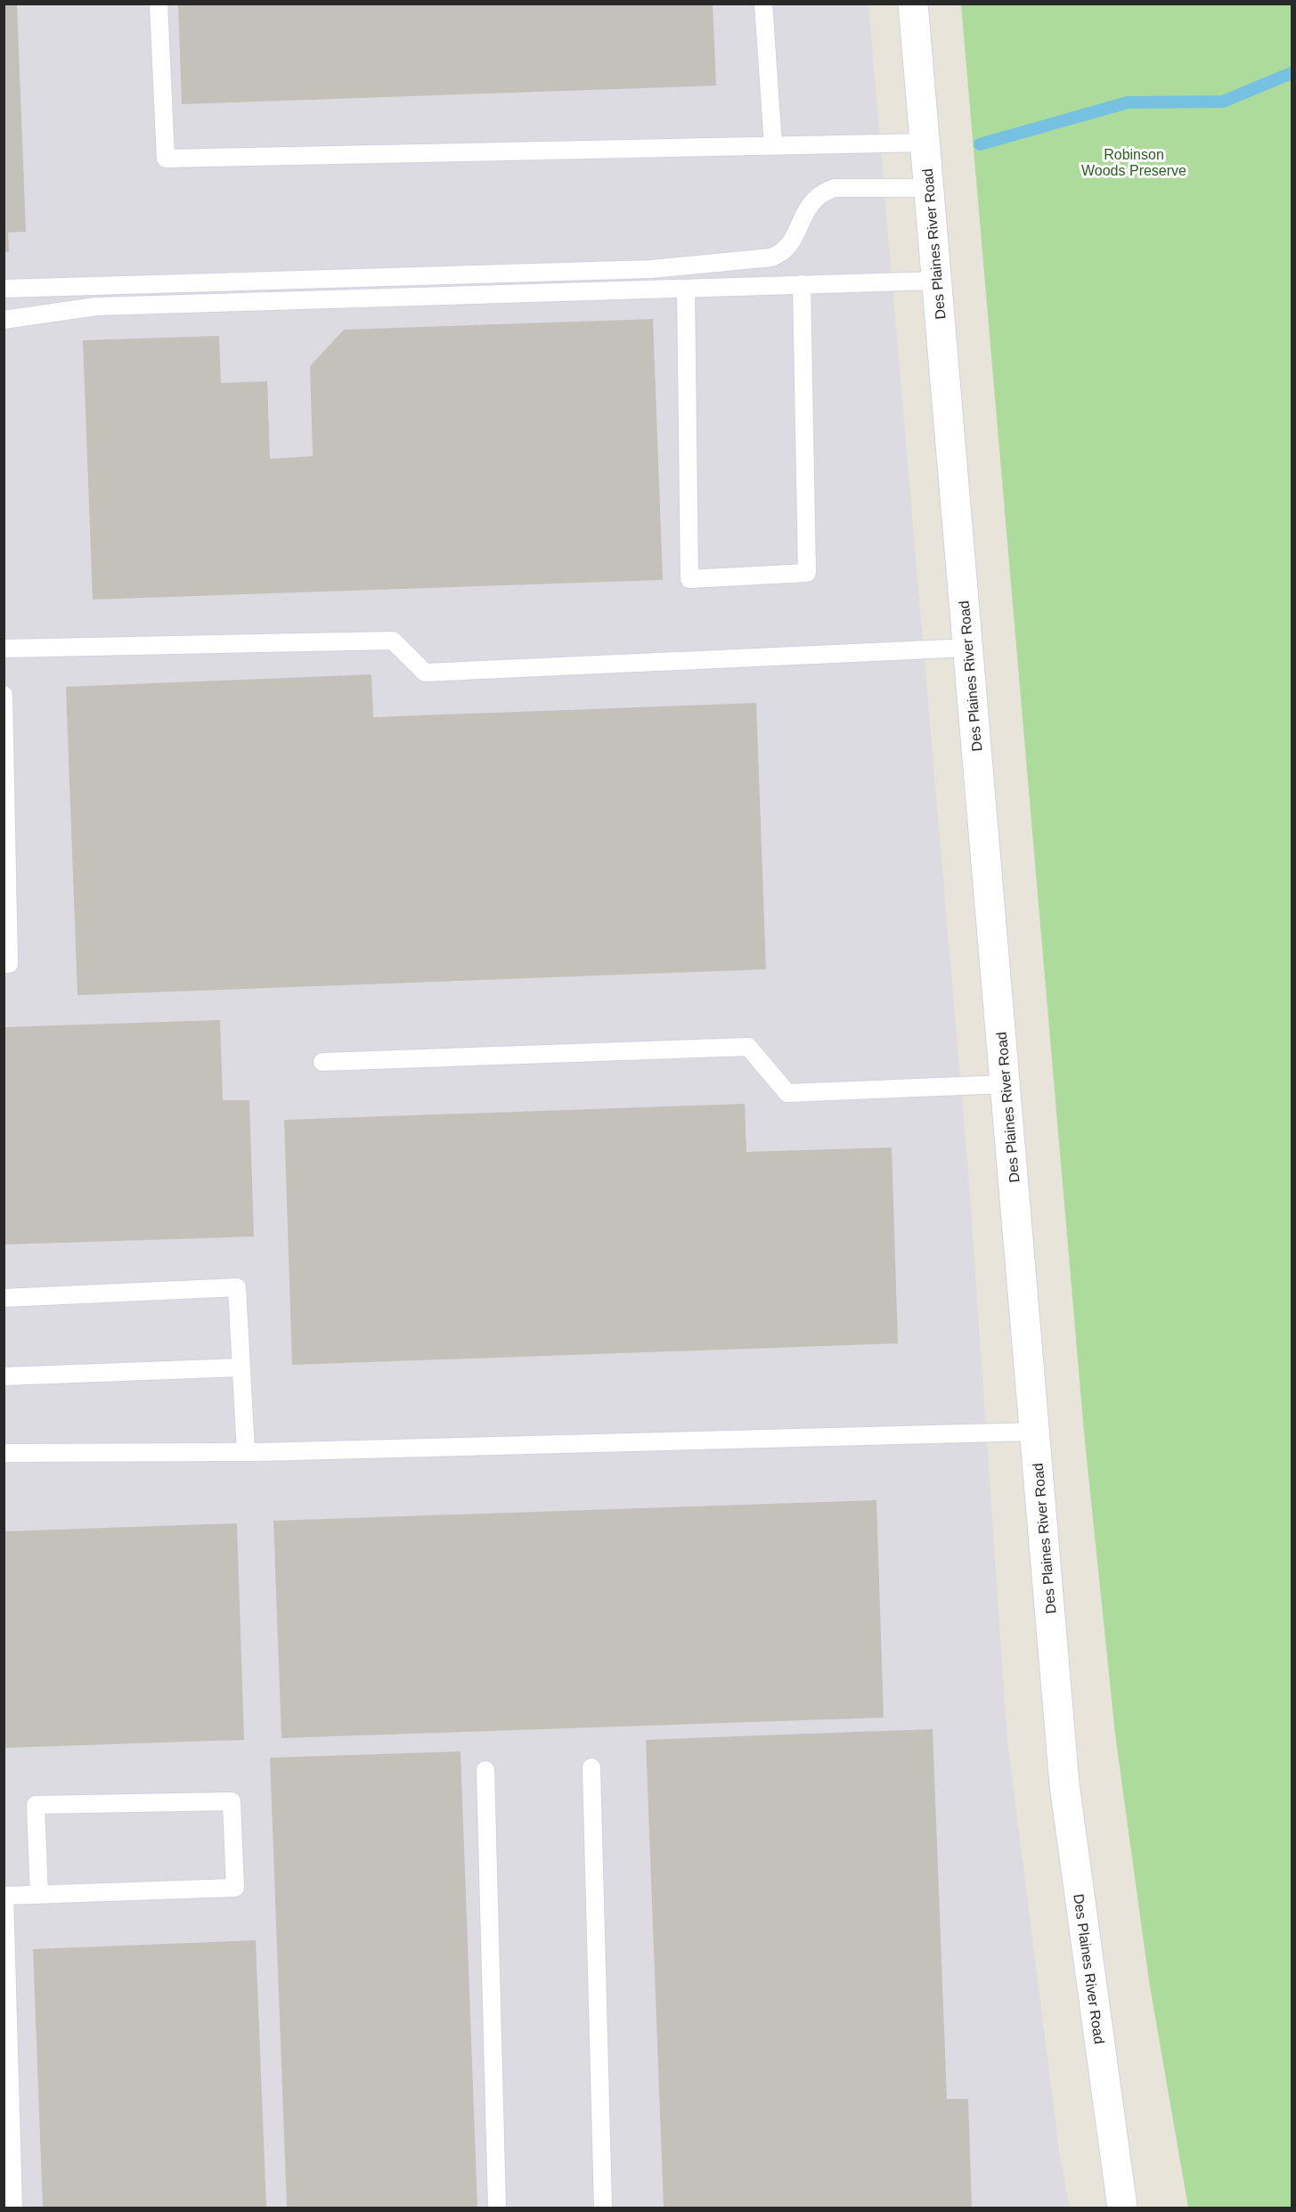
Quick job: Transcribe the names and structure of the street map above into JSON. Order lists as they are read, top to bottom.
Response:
{
  "streets": {
    "main road": ["Des Plaines River Road"]
  },
  "parks": ["Robinson Woods Preserve"]
}
